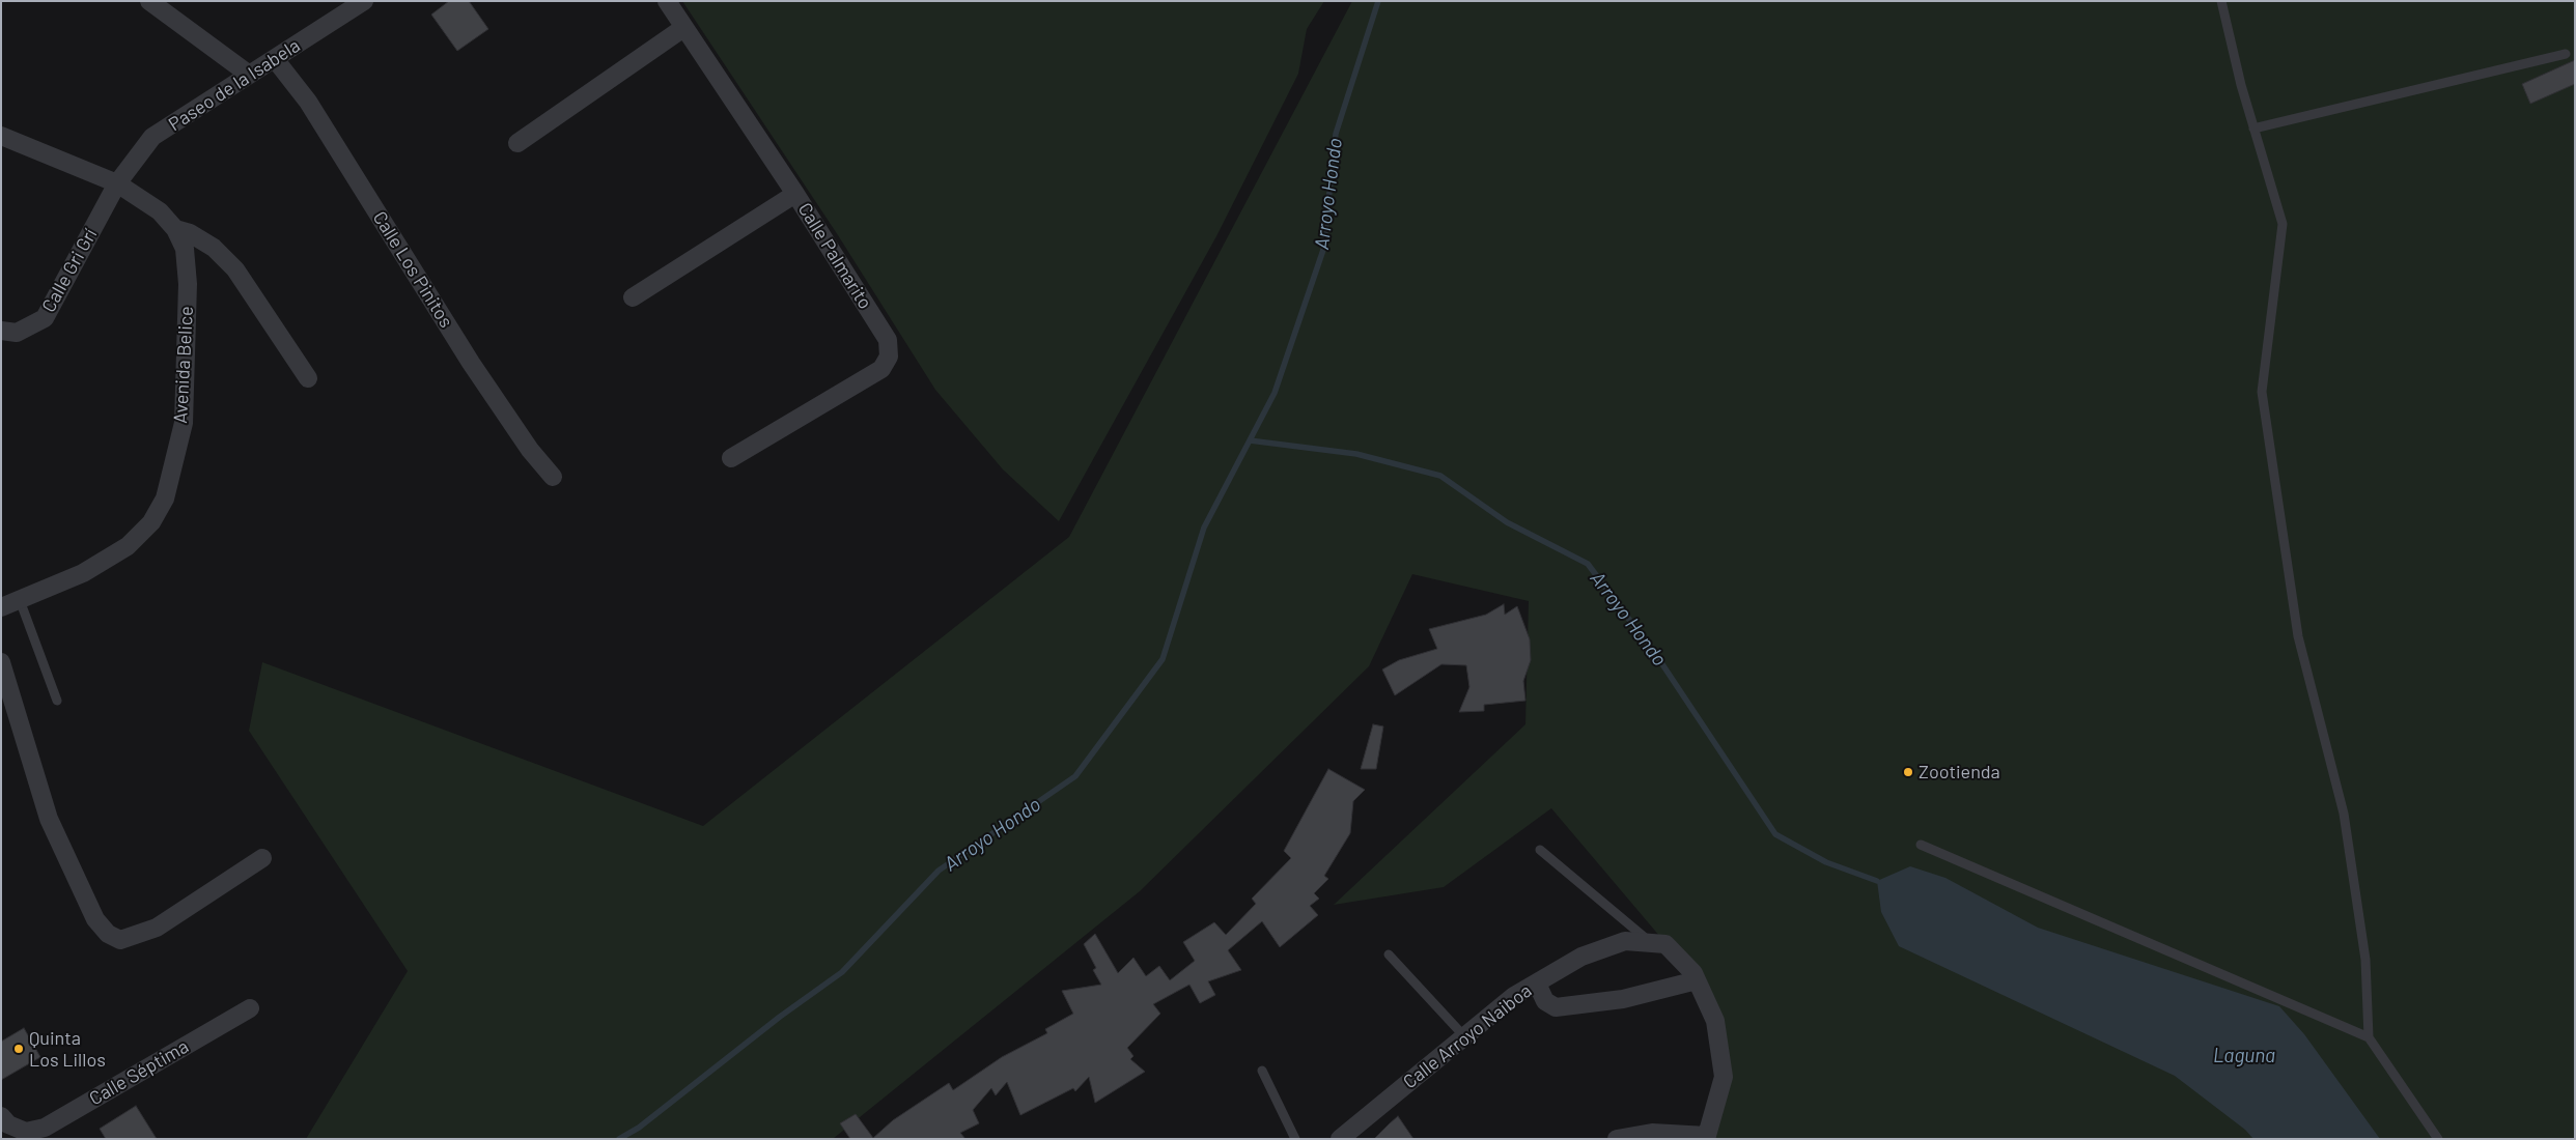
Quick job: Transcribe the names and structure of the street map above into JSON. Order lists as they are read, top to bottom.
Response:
{
  "streets": {
    "street": [
      "Paseo de la Isabela",
      "Calle Palmarito",
      "Calle Los Pinitos",
      "Calle Gri Grí",
      "Avenida Belice",
      "Calle Arroyo Naiboa",
      "Calle Séptima"
    ]
  },
  "crossings": [
    ["Paseo de la Isabela", "Calle Los Pinitos"],
    ["Paseo de la Isabela", "Calle Gri Grí"],
    ["Paseo de la Isabela", "Avenida Belice"],
    ["Calle Gri Grí", "Avenida Belice"]
  ],
  "water": ["Arroyo Hondo", "Laguna"],
  "places": ["Zootienda", "Quinta Los Lillos"]
}
